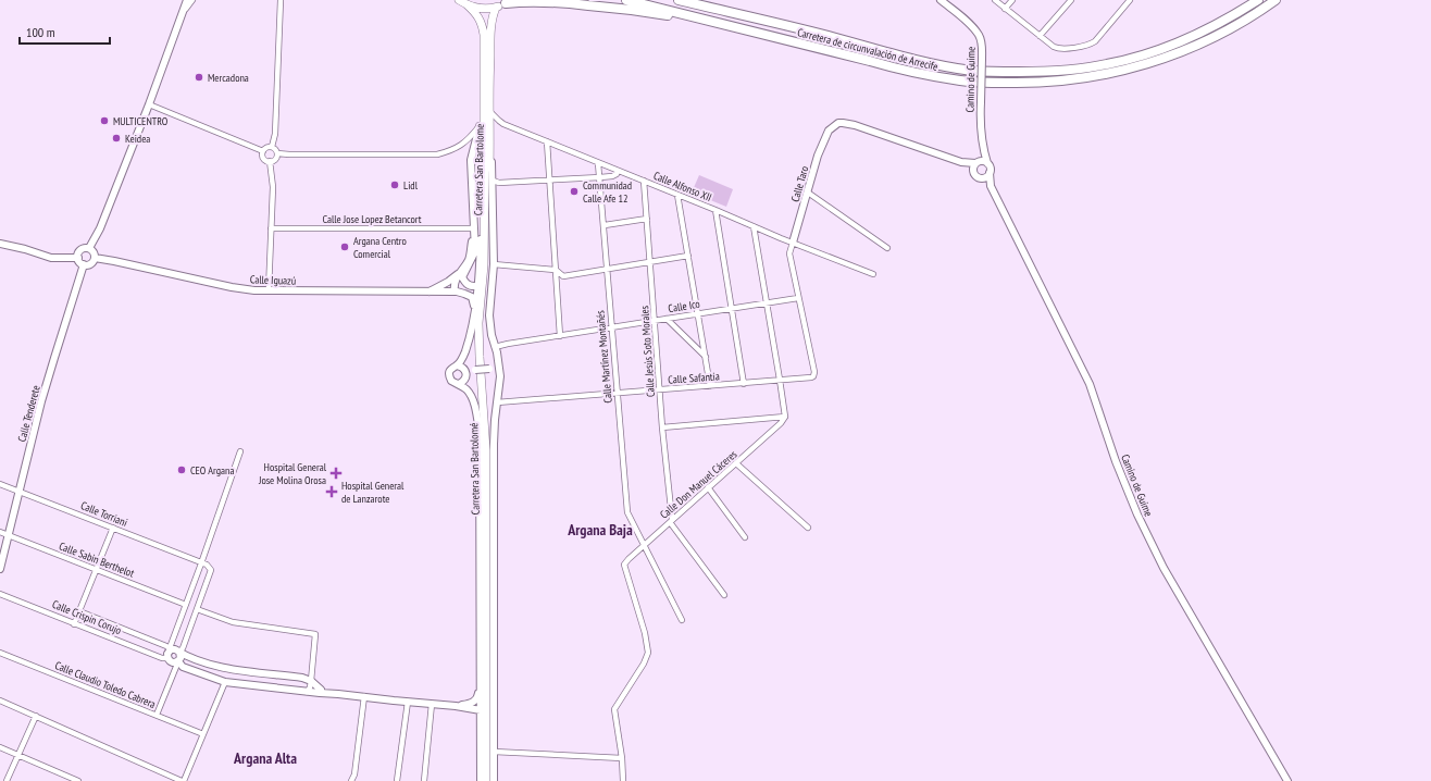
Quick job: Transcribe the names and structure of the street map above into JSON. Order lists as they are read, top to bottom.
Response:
{
  "streets": {
    "highway": ["Carretera de circunvalación de Arrecife"],
    "main road": ["Carretera San Bartolome", "Carretera San Bartolomé"],
    "street": [
      "Camino de Guime",
      "Calle Taro",
      "Calle Alfonso XII",
      "Calle Jose Lopez Betancort",
      "Calle Iguazú",
      "Calle Ico",
      "Calle Jesús Soto Morales",
      "Calle Martínez Montañés",
      "Calle Safantia",
      "Calle Tenderete",
      "Calle Don Manuel Cáceres",
      "Calle Torriani",
      "Calle Sabin Berthelot",
      "Calle Crispin Corujo",
      "Calle Claudio Toledo Cabrera"
    ]
  },
  "crossings": [
    ["Carretera San Bartolome", "Calle Alfonso XII"],
    ["Carretera San Bartolome", "Carretera San Bartolomé"],
    ["Calle Taro", "Calle Alfonso XII"],
    ["Calle Alfonso XII", "Calle Jesús Soto Morales"],
    ["Calle Alfonso XII", "Calle Martínez Montañés"],
    ["Calle Alfonso XII", "Carretera San Bartolomé"],
    ["Calle Iguazú", "Calle Tenderete"],
    ["Calle Iguazú", "Carretera San Bartolomé"],
    ["Calle Ico", "Calle Jesús Soto Morales"],
    ["Calle Ico", "Calle Martínez Montañés"],
    ["Calle Ico", "Calle Safantia"],
    ["Calle Jesús Soto Morales", "Calle Safantia"],
    ["Calle Jesús Soto Morales", "Calle Don Manuel Cáceres"],
    ["Calle Martínez Montañés", "Calle Safantia"],
    ["Calle Martínez Montañés", "Calle Don Manuel Cáceres"],
    ["Calle Safantia", "Carretera San Bartolomé"],
    ["Calle Tenderete", "Calle Torriani"],
    ["Calle Tenderete", "Calle Sabin Berthelot"]
  ],
  "districts": ["Argana Baja", "Argana Alta"],
  "places": {
    "other": [
      "Mercadona",
      "MULTICENTRO",
      "Keidea",
      "Lidl",
      "Communidad Calle Afe 12",
      "Argana Centro Comercial",
      "CEO Argana"
    ],
    "health": ["Hospital General Jose Molina Orosa", "Hospital General de Lanzarote"]
  },
  "scale_bar": "100 m"
}
